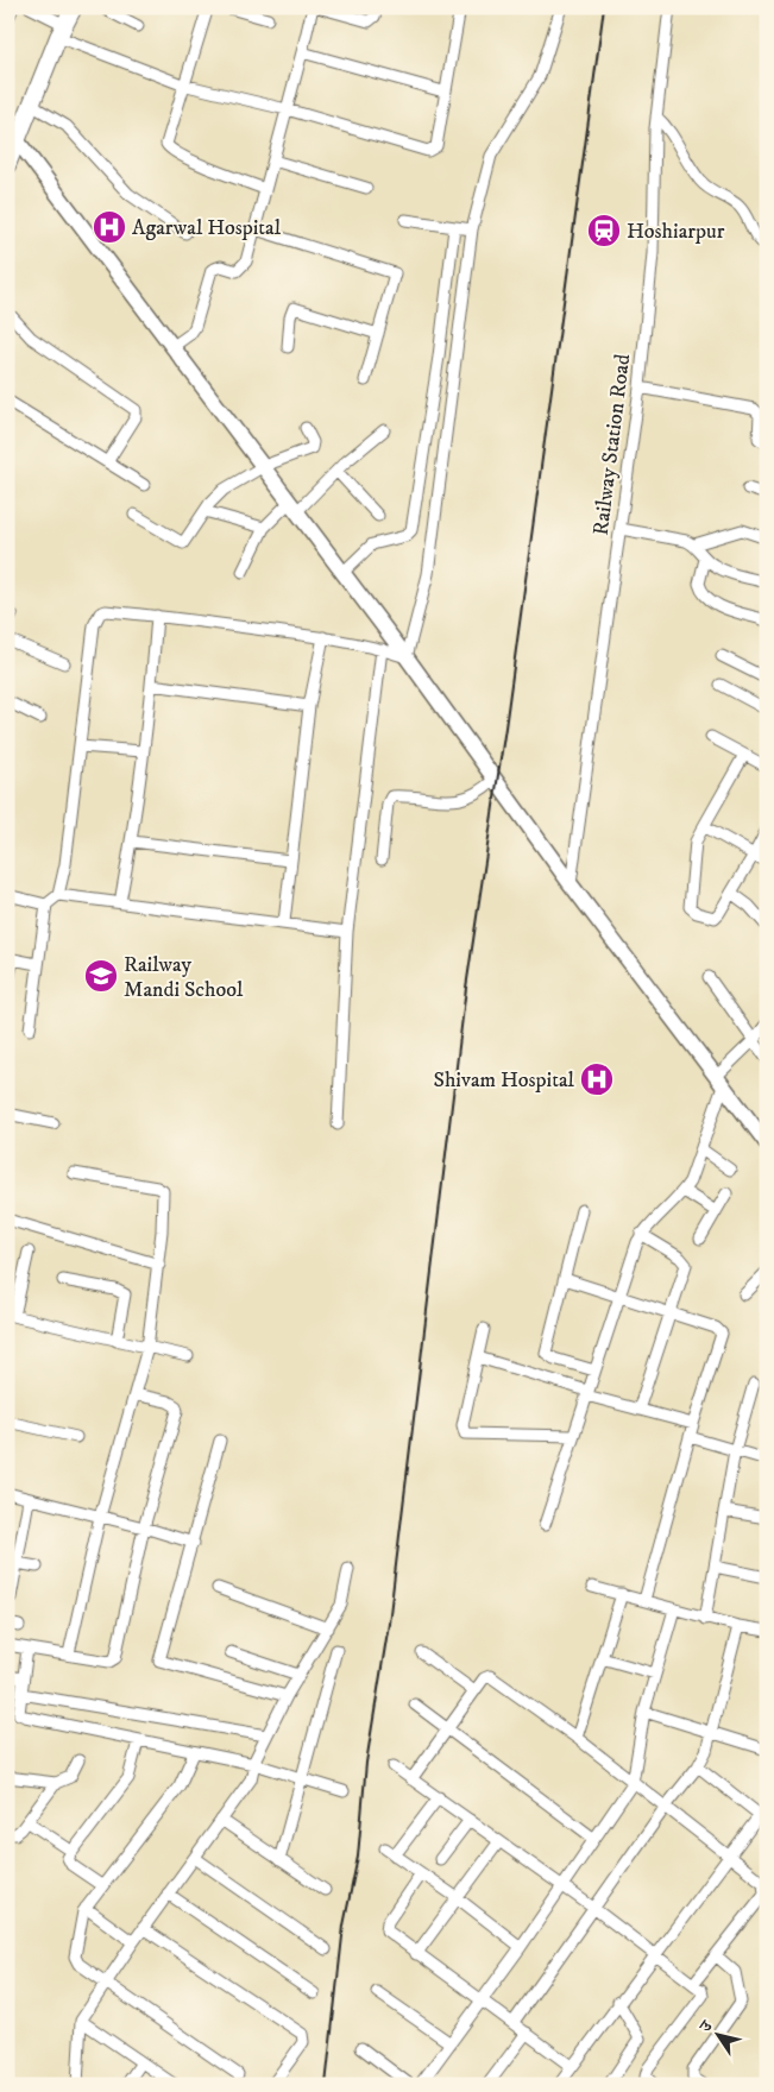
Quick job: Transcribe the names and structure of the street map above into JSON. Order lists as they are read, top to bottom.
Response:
{
  "streets": {
    "street": ["Railway Station Road"]
  },
  "places": {
    "hospital": ["Agarwal Hospital", "Shivam Hospital"],
    "station": ["Hoshiarpur"],
    "school or university": ["Railway Mandi School"]
  },
  "north": "top left"
}
